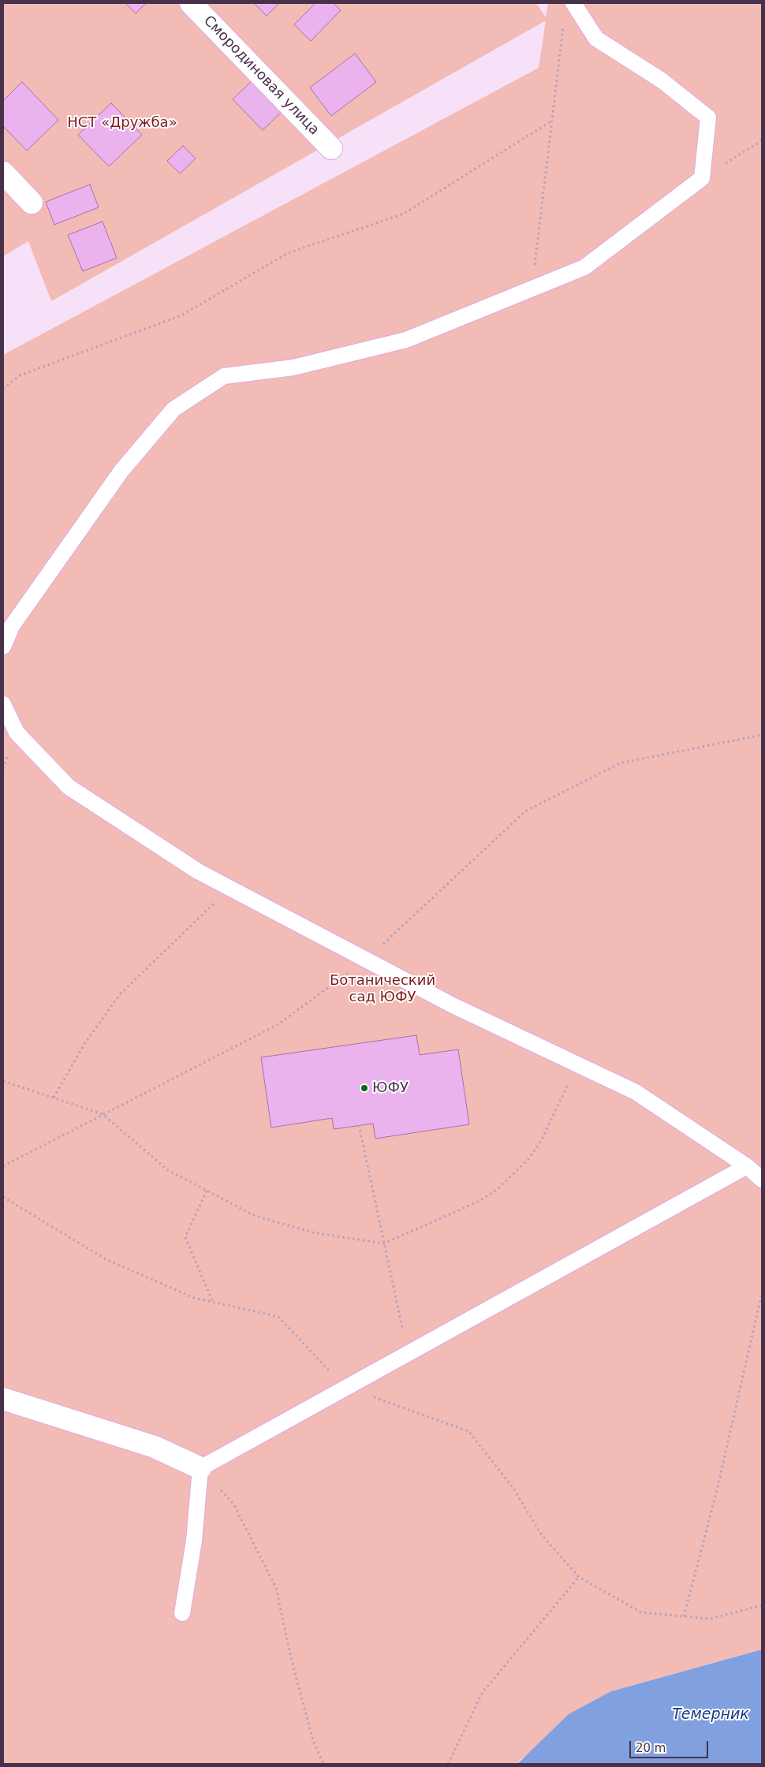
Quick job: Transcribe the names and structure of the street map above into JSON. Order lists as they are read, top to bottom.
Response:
{
  "streets": {
    "street": ["Смородиновая улица"]
  },
  "water": ["Темерник"],
  "parks": ["НСТ «Дружба»", "Ботанический сад ЮФУ"],
  "places": ["ЮФУ"],
  "scale_bar": "20 m"
}
